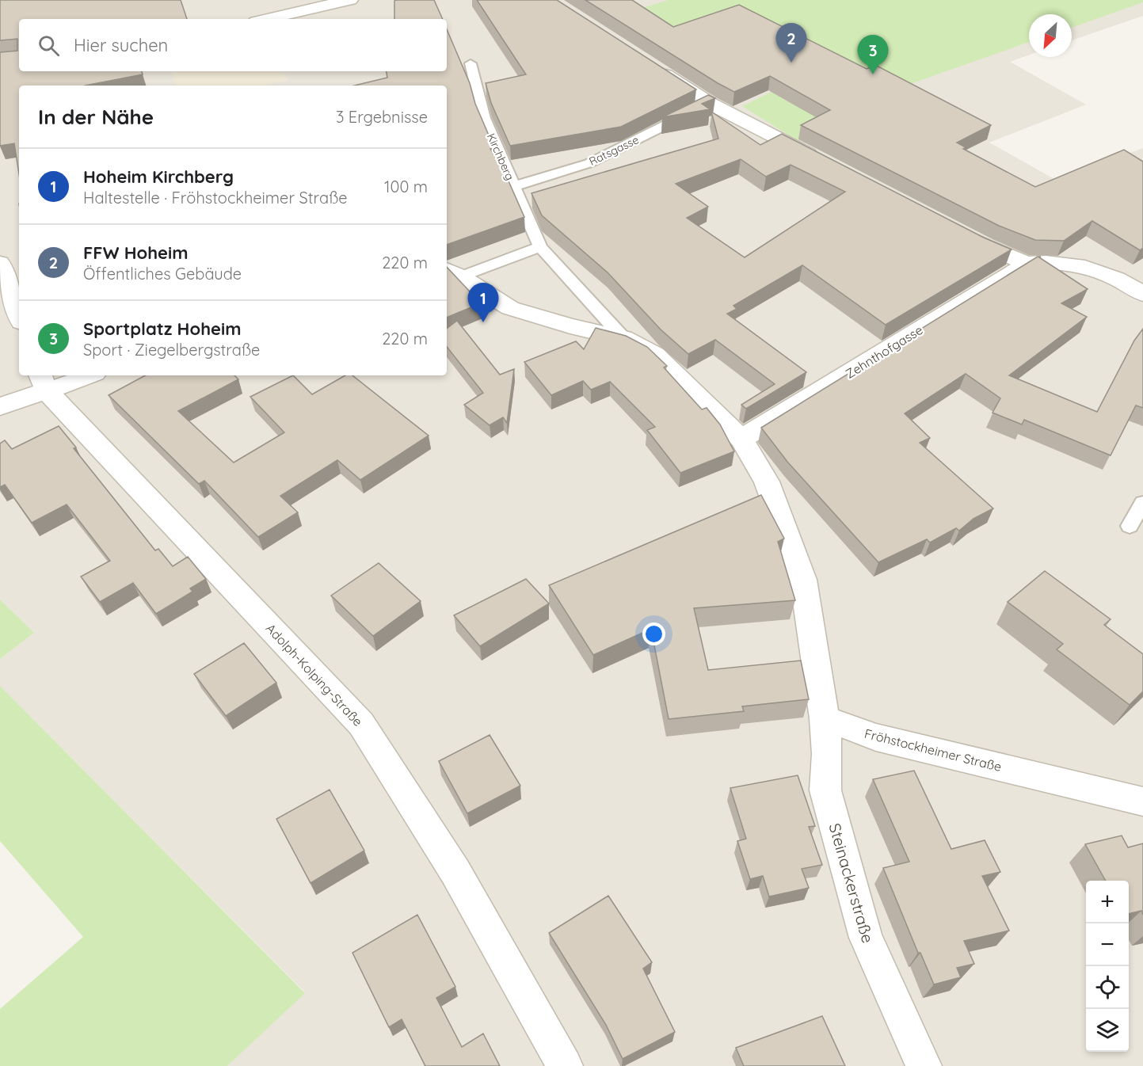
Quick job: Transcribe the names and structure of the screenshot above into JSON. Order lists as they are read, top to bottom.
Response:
{
  "streets": {
    "street": [
      "Zehnthofgasse",
      "Adolph-Kolping-Straße",
      "Fröhstockheimer Straße",
      "Steinackerstraße"
    ],
    "lane": ["Ratsgasse", "Kirchberg"]
  },
  "crossings": [
    ["Ratsgasse", "Kirchberg"],
    ["Fröhstockheimer Straße", "Steinackerstraße"]
  ],
  "north": "bottom left",
  "page": {
    "search": "Hier suchen",
    "pins": ["2", "3", "1"],
    "heading": ["In der Nähe", "3 Ergebnisse"],
    "list": [
      {
        "mark": "1",
        "name": "Hoheim Kirchberg",
        "note": "Haltestelle · Fröhstockheimer Straße",
        "value": "100 m"
      },
      {
        "mark": "2",
        "name": "FFW Hoheim",
        "note": "Öffentliches Gebäude",
        "value": "220 m"
      },
      {
        "mark": "3",
        "name": "Sportplatz Hoheim",
        "note": "Sport · Ziegelbergstraße",
        "value": "220 m"
      }
    ],
    "map_buttons": ["+", "−"]
  }
}
